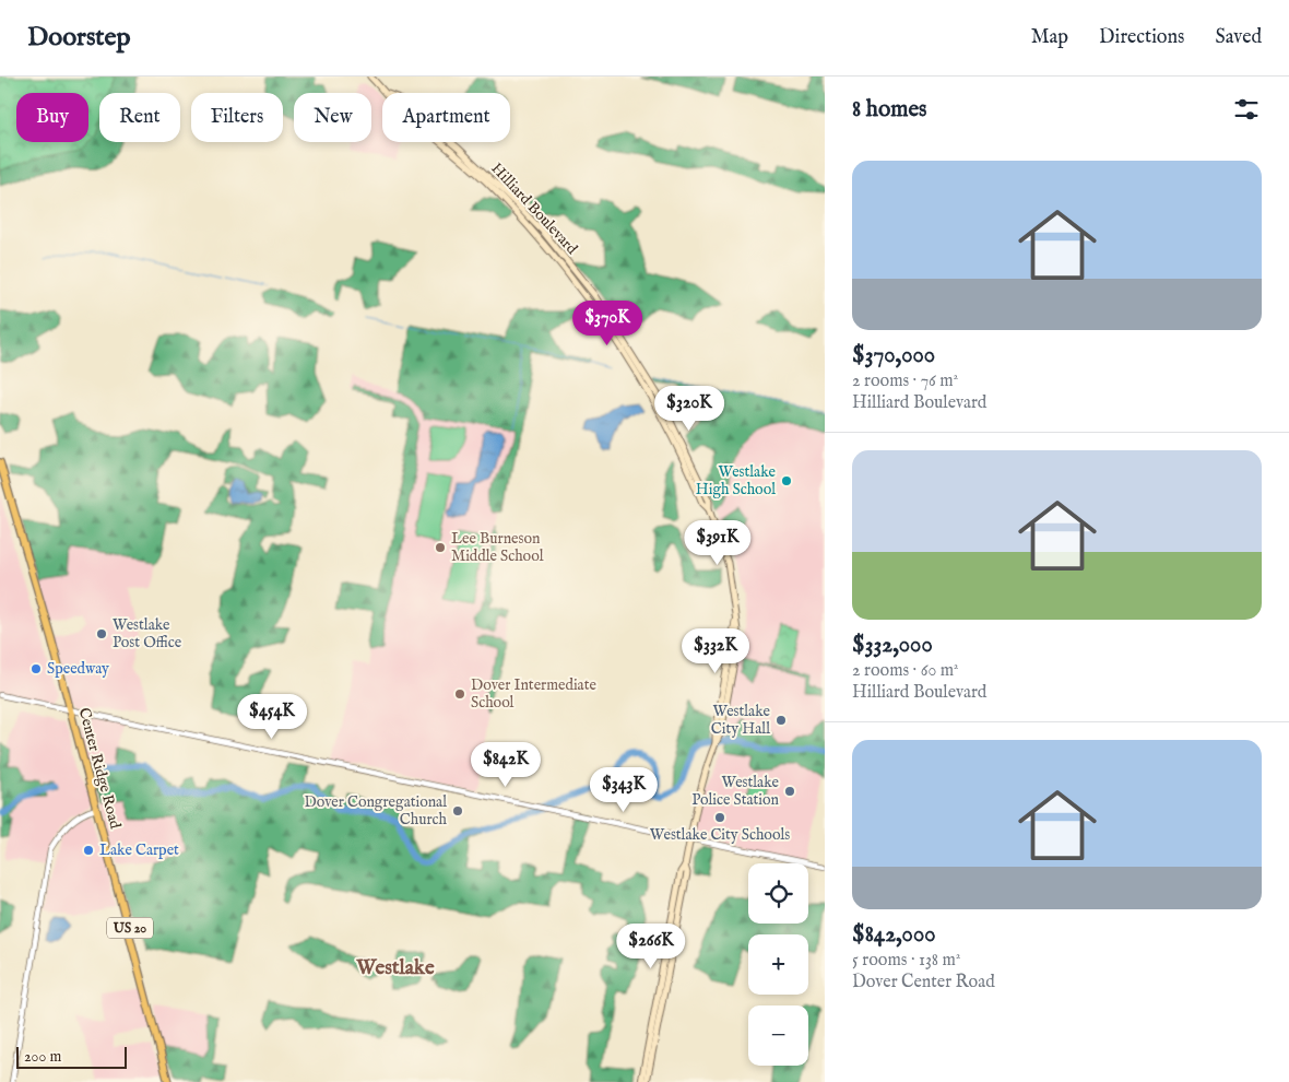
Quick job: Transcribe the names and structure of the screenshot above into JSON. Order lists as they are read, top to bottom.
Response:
{
  "streets": {
    "main road": ["Hilliard Boulevard", "Center Ridge Road", "US 20"]
  },
  "districts": ["Westlake"],
  "places": [
    "Westlake High School",
    "Lee Burneson Middle School",
    "Westlake Post Office",
    "Speedway",
    "Dover Intermediate School",
    "Westlake City Hall",
    "Westlake Police Station",
    "Dover Congregational Church",
    "Westlake City Schools",
    "Lake Carpet"
  ],
  "scale_bar": "200 m",
  "page": {
    "header": "Doorstep",
    "nav": ["Map", "Directions", "Saved"],
    "heading": "8 homes",
    "chip": [
      "Buy",
      "Rent",
      "Filters",
      "New",
      "Apartment"
    ],
    "list": [
      {
        "name": "$370,000",
        "note": "2 rooms · 76 m² · Hilliard Boulevard"
      },
      {
        "name": "$332,000",
        "note": "2 rooms · 60 m² · Hilliard Boulevard"
      },
      {
        "name": "$842,000",
        "note": "5 rooms · 138 m² · Dover Center Road"
      }
    ],
    "price": [
      "$370K",
      "$320K",
      "$391K",
      "$332K",
      "$454K",
      "$842K",
      "$343K",
      "$266K"
    ],
    "map_buttons": ["+", "−"],
    "scale": "200 m"
  }
}
